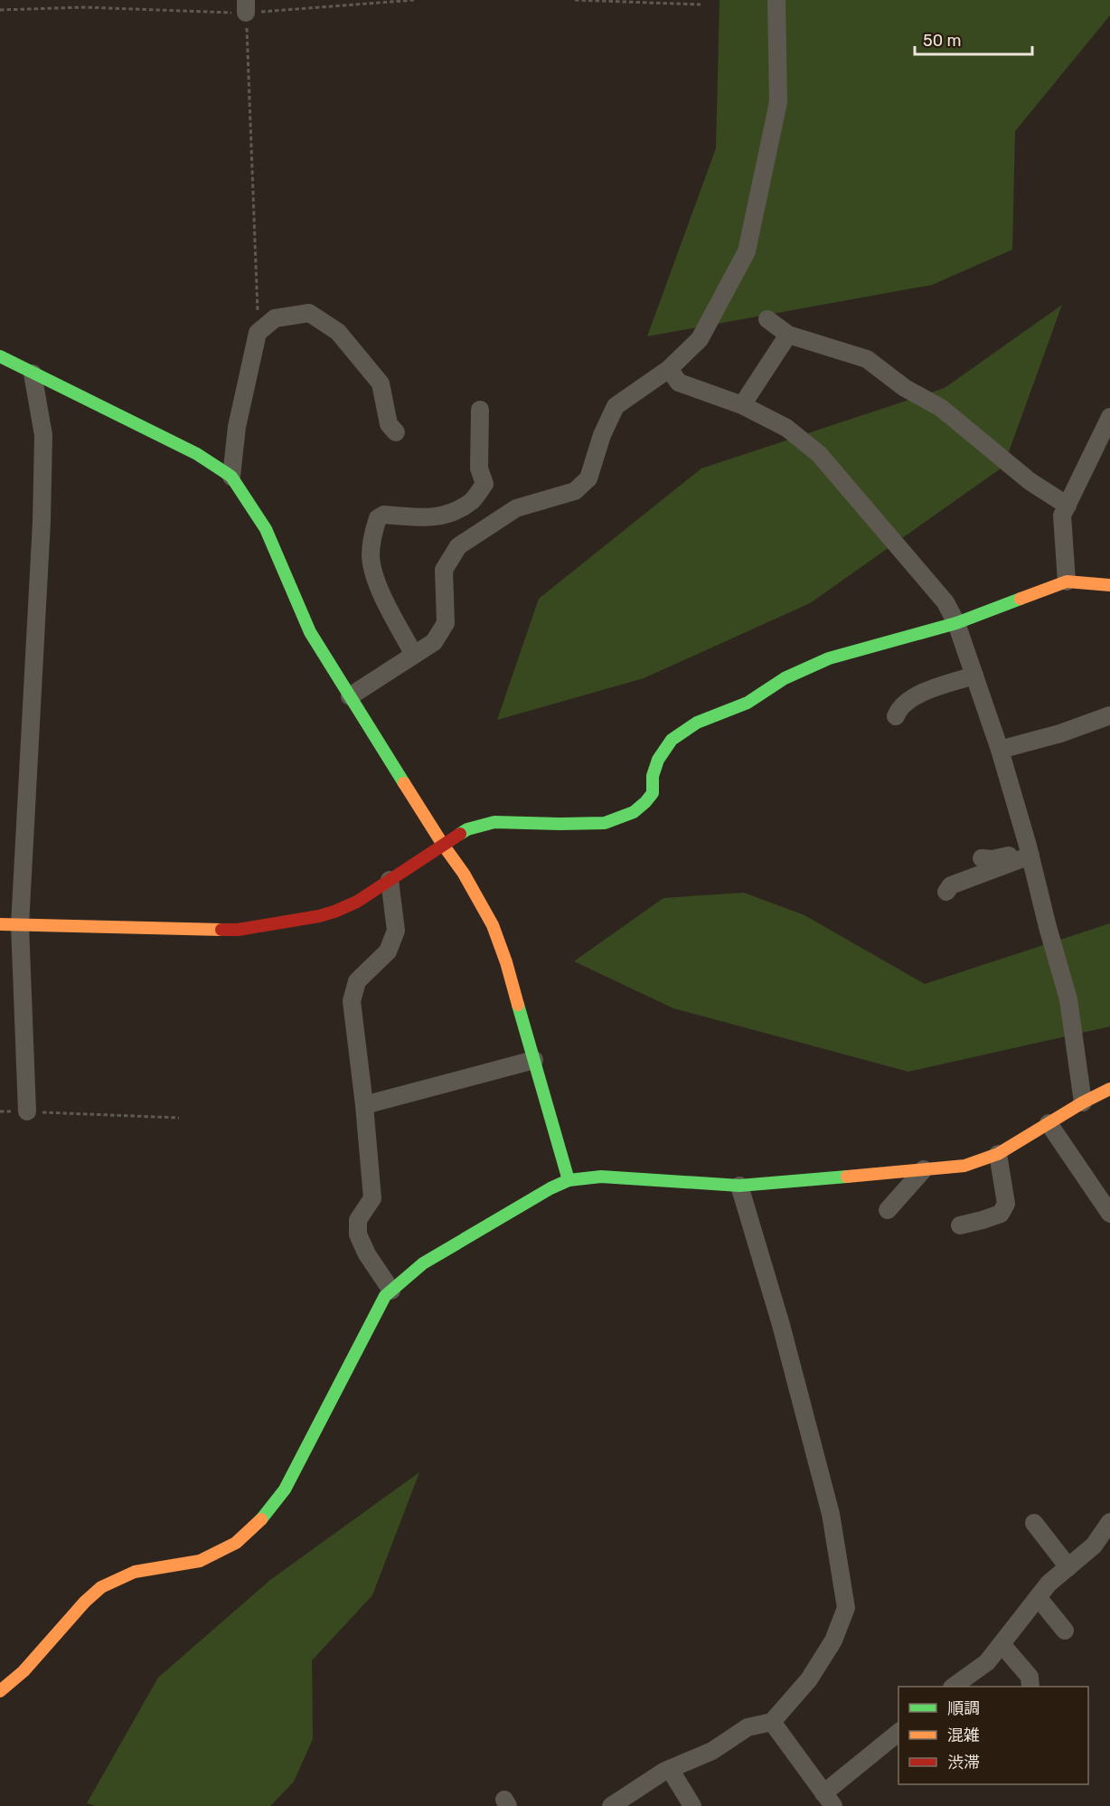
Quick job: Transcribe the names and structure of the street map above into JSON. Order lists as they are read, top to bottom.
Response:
{
  "legend": ["順調", "混雑", "渋滞"],
  "scale_bar": "50 m"
}
